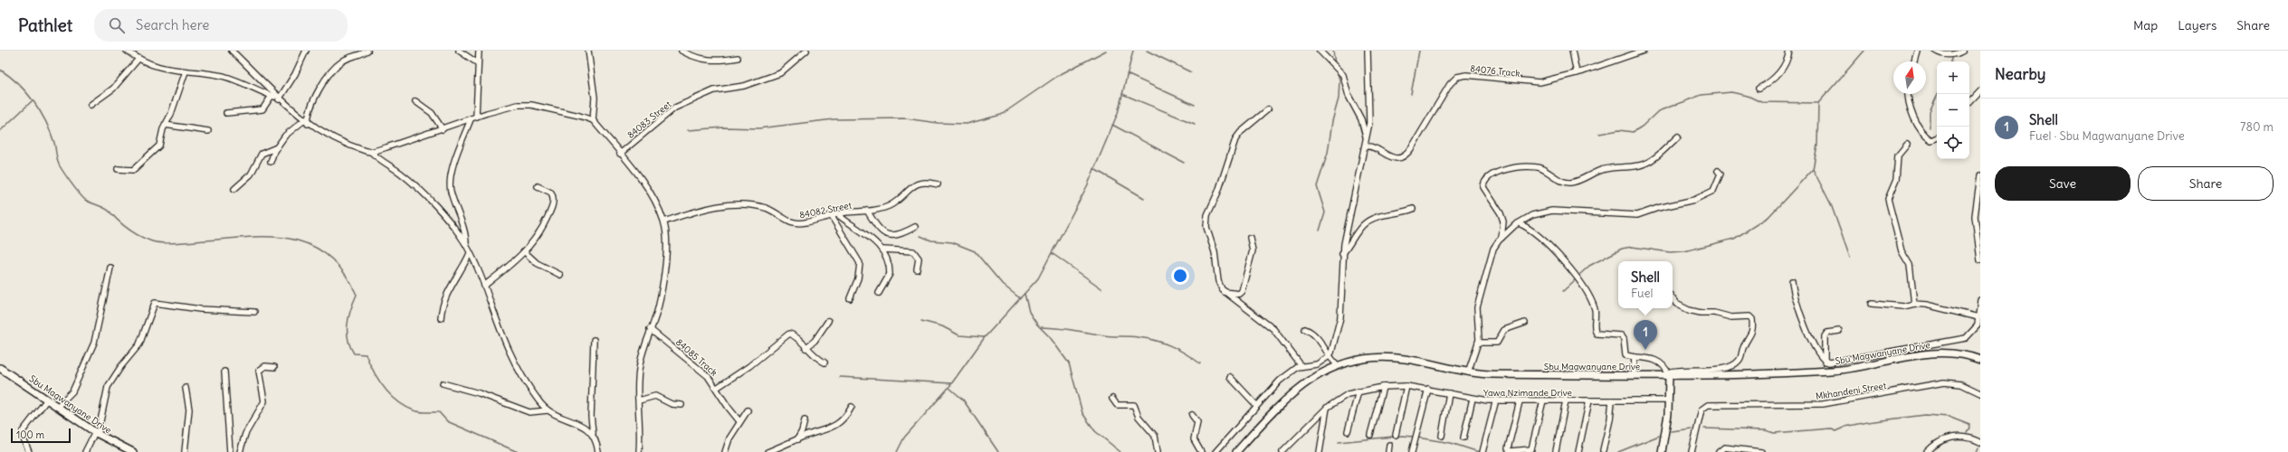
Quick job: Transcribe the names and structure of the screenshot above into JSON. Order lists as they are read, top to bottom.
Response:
{
  "streets": {
    "main road": ["Sbu Magwanyane Drive"],
    "street": [
      "84076 Track",
      "84083 Street",
      "84082 Street",
      "84085 Track",
      "Mkhandeni Street",
      "Yawa Nzimande Drive"
    ]
  },
  "scale_bar": "100 m",
  "north": "top",
  "page": {
    "header": "Pathlet",
    "search": "Search here",
    "nav": ["Map", "Layers", "Share"],
    "heading": "Nearby",
    "map_buttons": ["+", "−"],
    "list": [
      {
        "mark": "1",
        "name": "Shell",
        "note": "Fuel · Sbu Magwanyane Drive",
        "value": "780 m"
      }
    ],
    "buttons": ["Save", "Share"],
    "popup": ["Shell", "Fuel"],
    "pins": "1",
    "scale": "100 m"
  }
}
